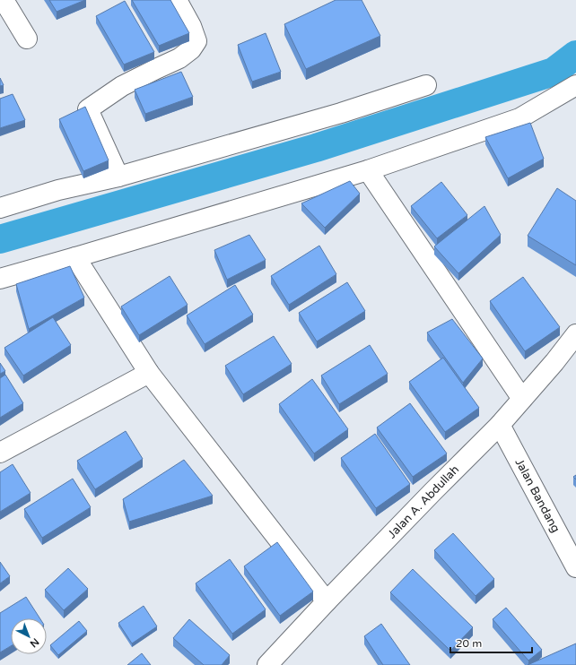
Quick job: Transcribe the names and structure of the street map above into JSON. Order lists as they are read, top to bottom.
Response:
{
  "streets": {
    "street": ["Jalan Bandang", "Jalan A. Abdullah"]
  },
  "crossings": [
    ["Jalan Bandang", "Jalan A. Abdullah"]
  ],
  "scale_bar": "20 m",
  "north": "bottom right"
}
